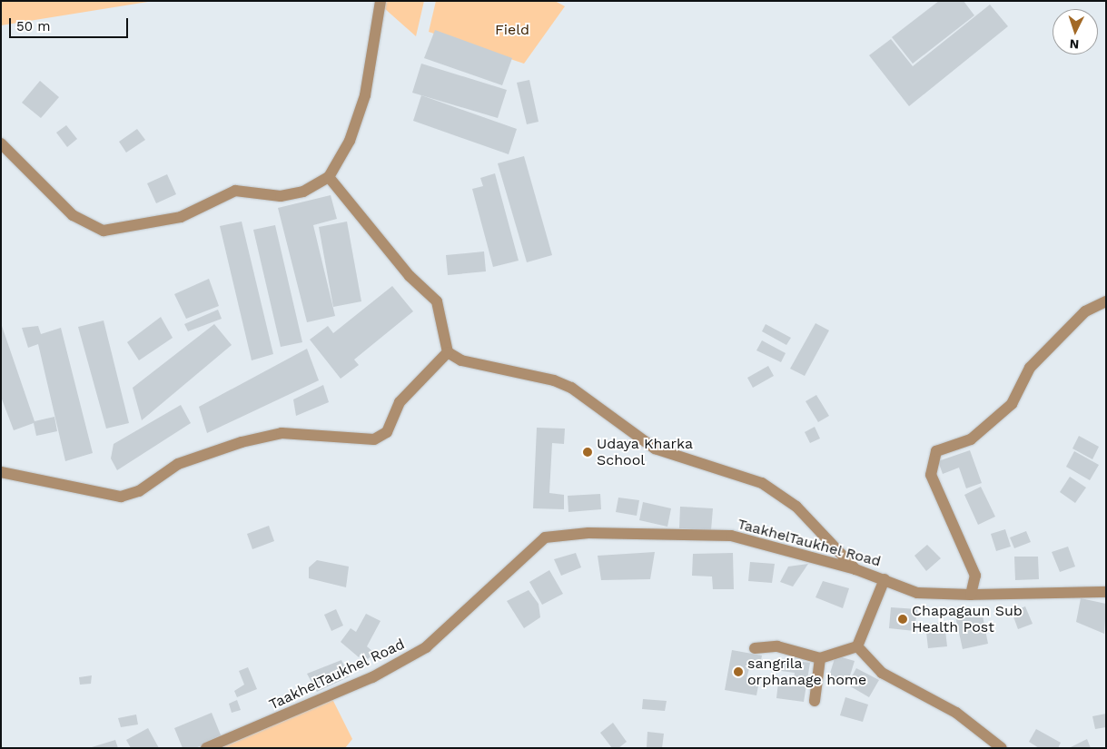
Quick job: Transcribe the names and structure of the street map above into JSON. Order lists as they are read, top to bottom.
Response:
{
  "streets": {
    "street": ["TaakhelTaukhel Road"]
  },
  "parks": ["Field"],
  "places": ["Udaya Kharka School", "Chapagaun Sub Health Post", "sangrila orphanage home"],
  "scale_bar": "50 m",
  "north": "bottom"
}
